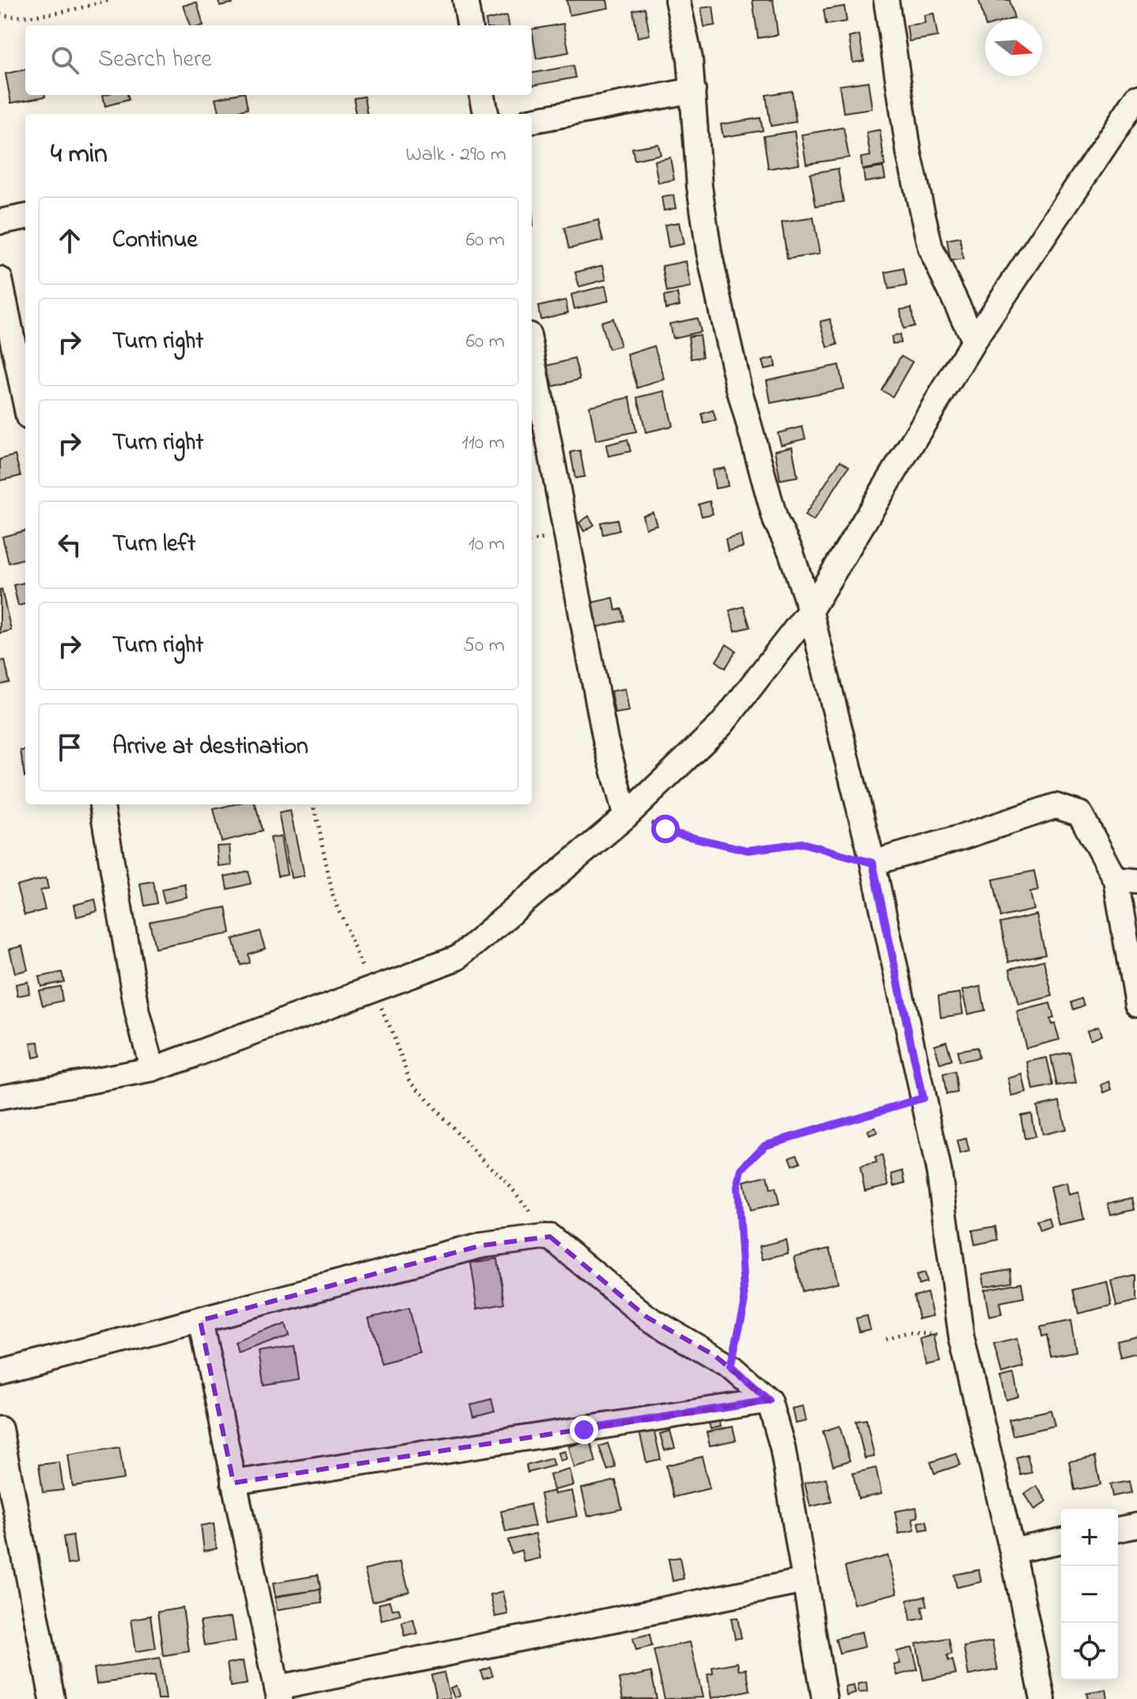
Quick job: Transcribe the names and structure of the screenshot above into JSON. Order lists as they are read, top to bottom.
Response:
{
  "north": "right",
  "page": {
    "search": "Search here",
    "heading": ["4 min", "Walk · 290 m"],
    "list": [
      ["Continue", "60 m"],
      ["Turn right", "60 m"],
      ["Turn right", "110 m"],
      ["Turn left", "10 m"],
      ["Turn right", "50 m"],
      "Arrive at destination"
    ],
    "map_buttons": ["+", "−"]
  }
}
